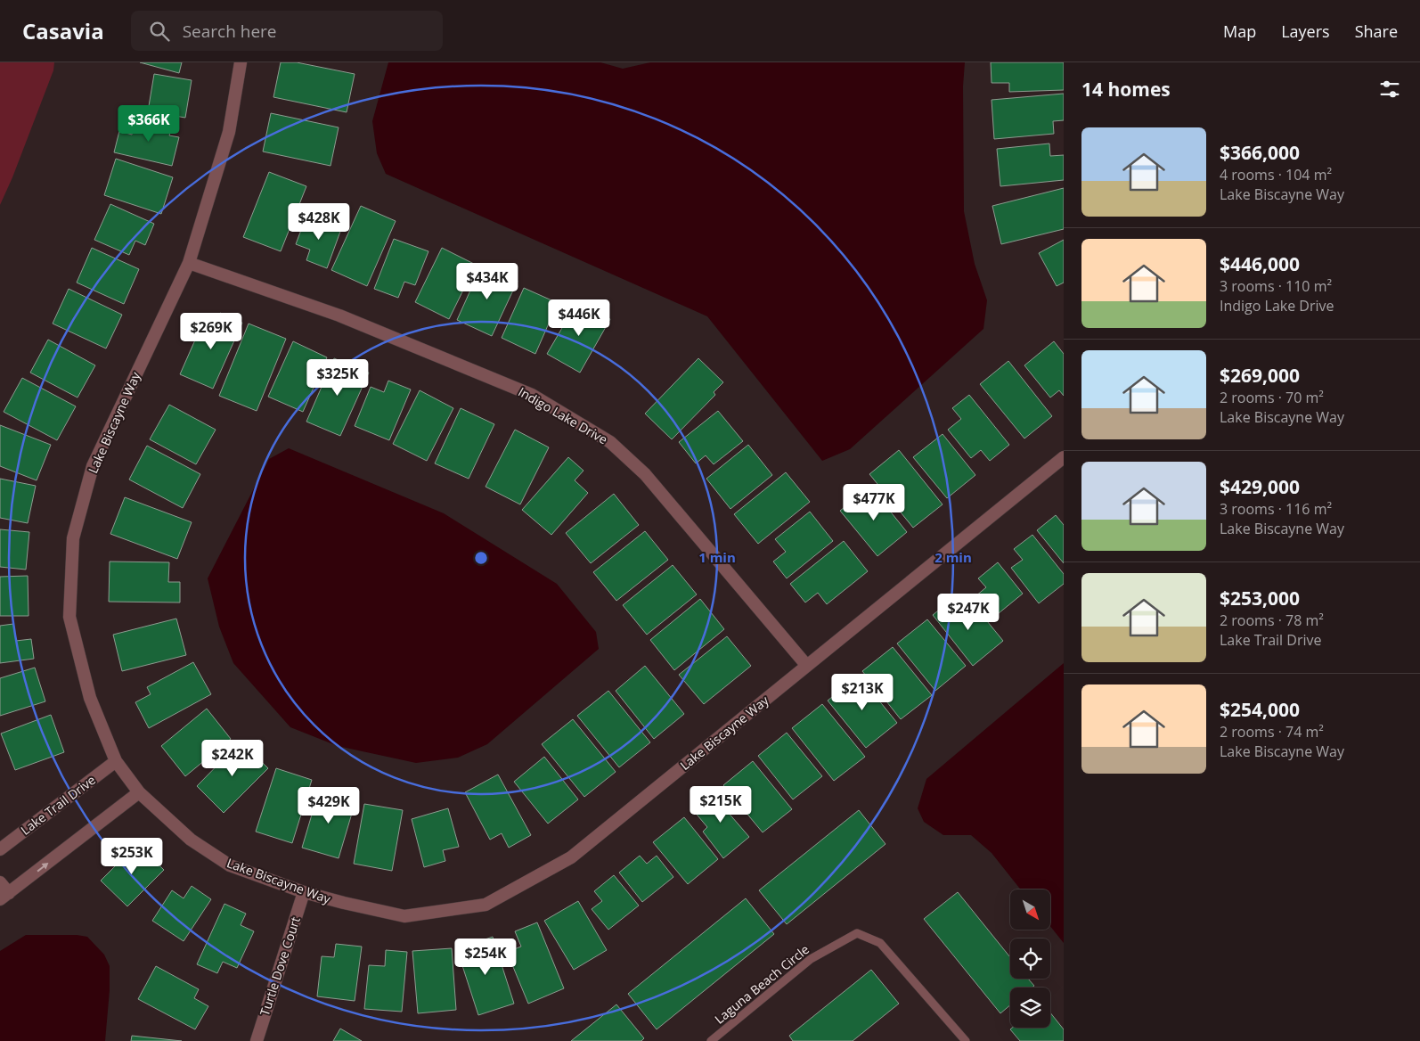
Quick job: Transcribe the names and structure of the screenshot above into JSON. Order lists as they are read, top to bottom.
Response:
{
  "streets": {
    "street": [
      "Indigo Lake Drive",
      "Lake Biscayne Way",
      "Lake Trail Drive",
      "Turtle Dove Court"
    ],
    "lane": ["Laguna Beach Circle"]
  },
  "crossings": [
    ["Indigo Lake Drive", "Lake Biscayne Way"],
    ["Lake Biscayne Way", "Lake Trail Drive"],
    ["Lake Biscayne Way", "Turtle Dove Court"]
  ],
  "north": "bottom right",
  "page": {
    "header": "Casavia",
    "search": "Search here",
    "nav": ["Map", "Layers", "Share"],
    "heading": "14 homes",
    "price": [
      "$366K",
      "$428K",
      "$434K",
      "$446K",
      "$269K",
      "$325K",
      "$477K",
      "$247K",
      "$213K",
      "$242K",
      "$215K",
      "$429K",
      "$253K",
      "$254K"
    ],
    "list": [
      {
        "name": "$366,000",
        "note": "4 rooms · 104 m² · Lake Biscayne Way"
      },
      {
        "name": "$446,000",
        "note": "3 rooms · 110 m² · Indigo Lake Drive"
      },
      {
        "name": "$269,000",
        "note": "2 rooms · 70 m² · Lake Biscayne Way"
      },
      {
        "name": "$429,000",
        "note": "3 rooms · 116 m² · Lake Biscayne Way"
      },
      {
        "name": "$253,000",
        "note": "2 rooms · 78 m² · Lake Trail Drive"
      },
      {
        "name": "$254,000",
        "note": "2 rooms · 74 m² · Lake Biscayne Way"
      }
    ]
  },
  "rings": ["1 min", "2 min"]
}
